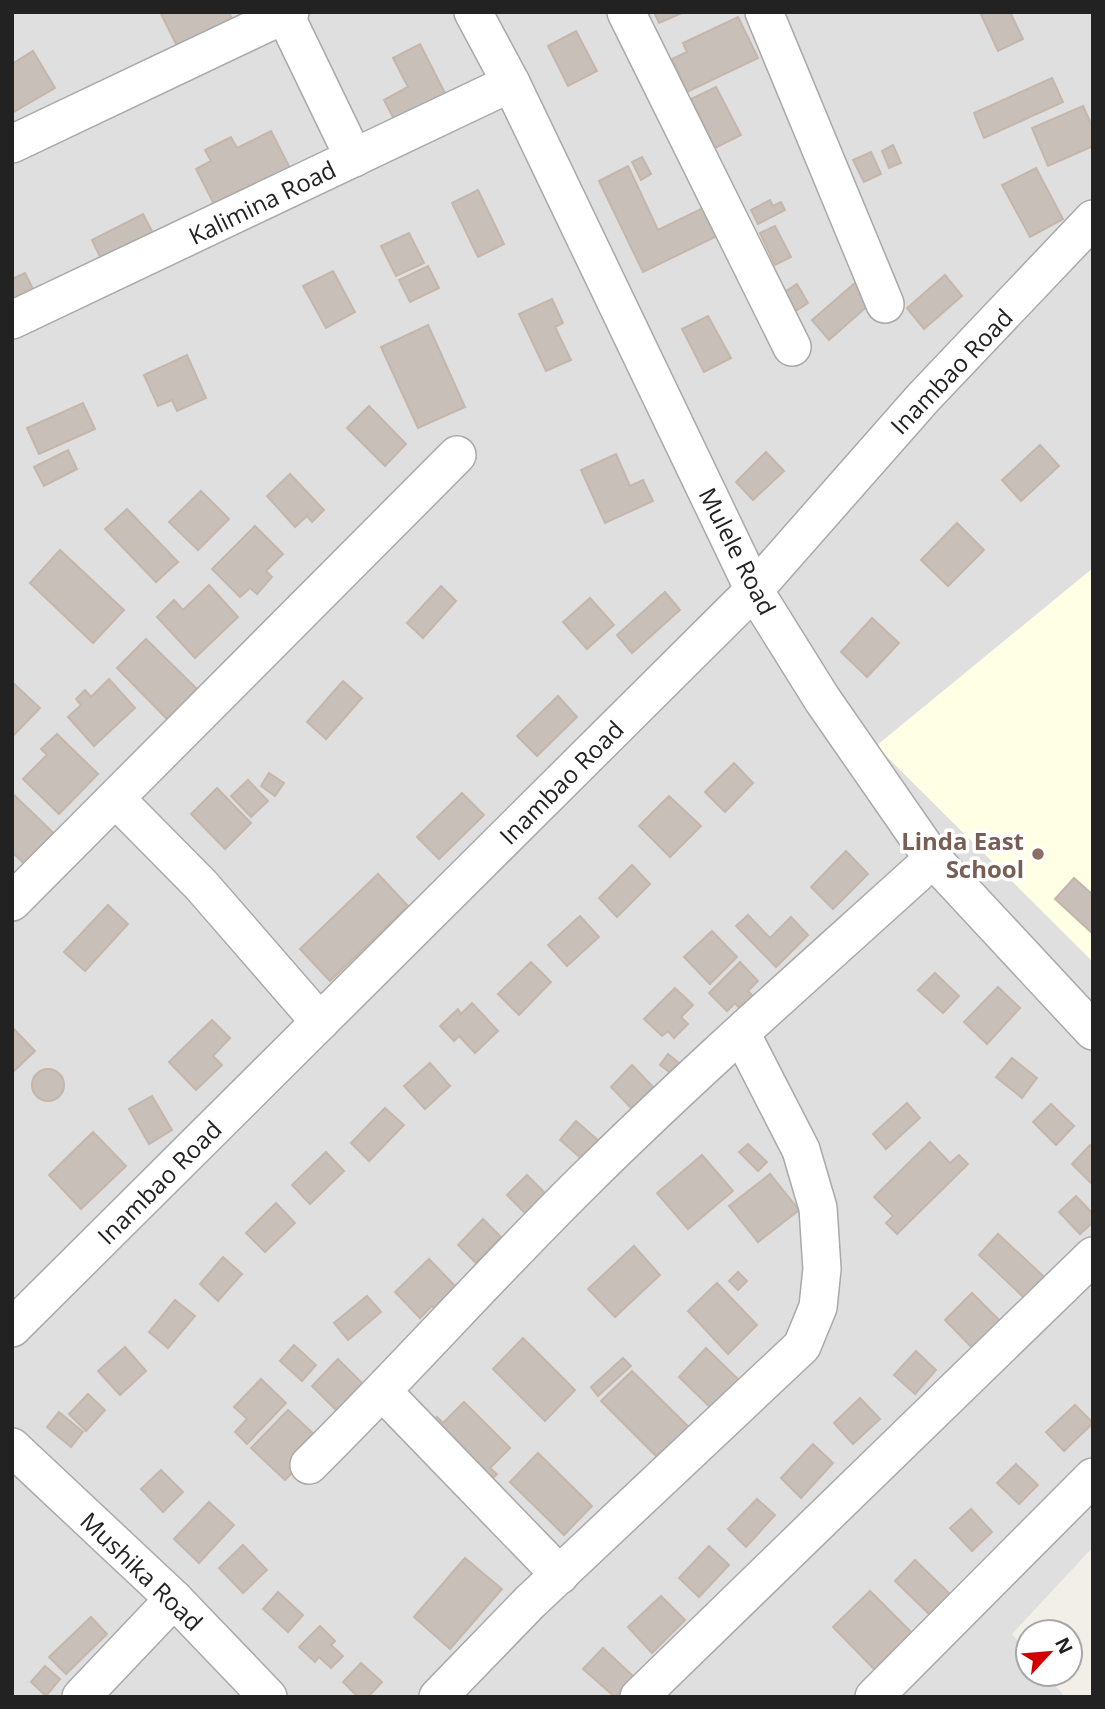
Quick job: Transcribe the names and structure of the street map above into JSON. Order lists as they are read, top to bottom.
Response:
{
  "streets": {
    "street": [
      "Kalimina Road",
      "Inambao Road",
      "Mulele Road",
      "Mushika Road"
    ]
  },
  "crossings": [
    ["Kalimina Road", "Mulele Road"],
    ["Inambao Road", "Mulele Road"]
  ],
  "places": ["Linda East School"],
  "north": "top right"
}
